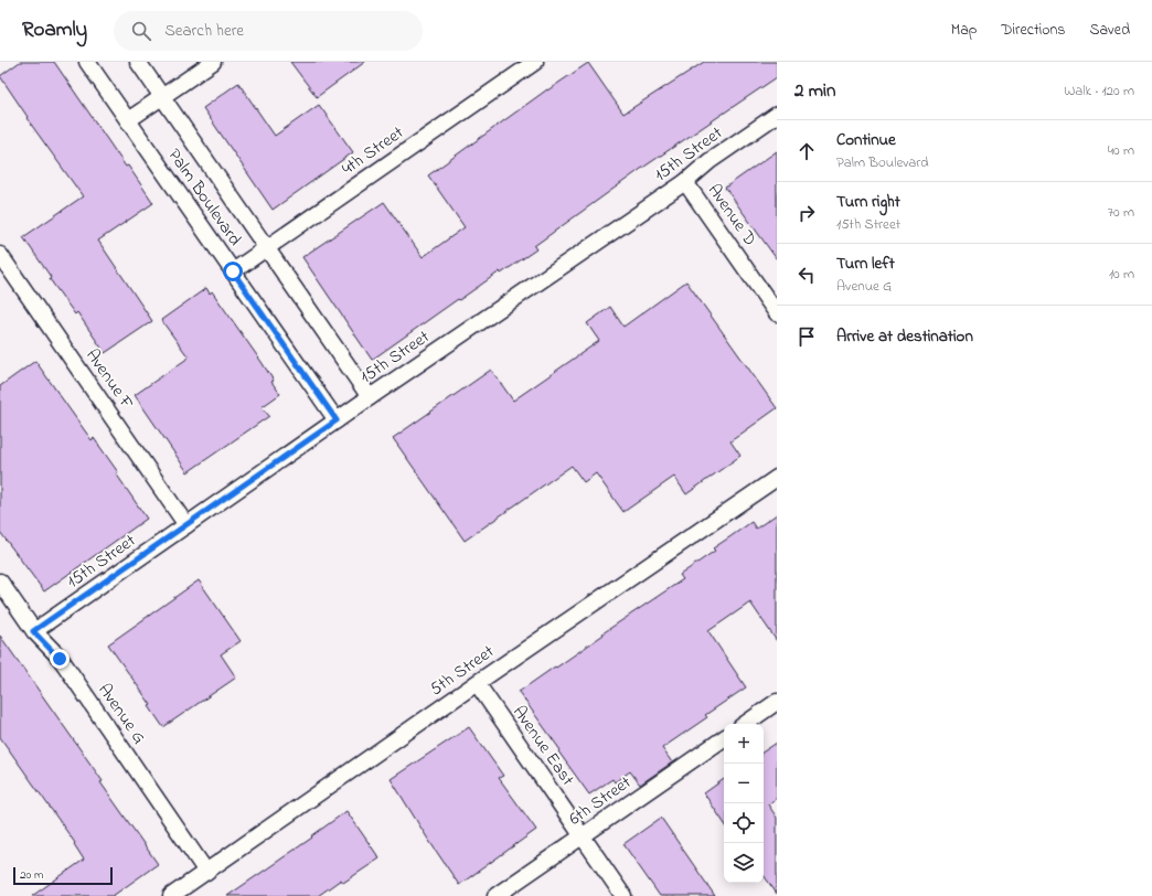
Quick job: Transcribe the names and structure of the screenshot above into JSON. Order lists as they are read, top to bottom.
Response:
{
  "streets": {
    "lane": [
      "4th Street",
      "15th Street",
      "Palm Boulevard",
      "Avenue D",
      "Avenue F",
      "5th Street",
      "Avenue G",
      "Avenue East",
      "6th Street"
    ]
  },
  "crossings": [
    ["4th Street", "Palm Boulevard"],
    ["15th Street", "Palm Boulevard"],
    ["15th Street", "Avenue D"],
    ["15th Street", "Avenue F"],
    ["15th Street", "Avenue G"],
    ["5th Street", "Avenue G"],
    ["5th Street", "Avenue East"],
    ["Avenue East", "6th Street"]
  ],
  "scale_bar": "20 m",
  "page": {
    "header": "Roamly",
    "search": "Search here",
    "nav": ["Map", "Directions", "Saved"],
    "heading": ["2 min", "Walk · 120 m"],
    "list": [
      ["Continue", "Palm Boulevard", "40 m"],
      ["Turn right", "15th Street", "70 m"],
      ["Turn left", "Avenue G", "10 m"],
      "Arrive at destination"
    ],
    "map_buttons": ["+", "−"],
    "scale": "20 m"
  }
}
